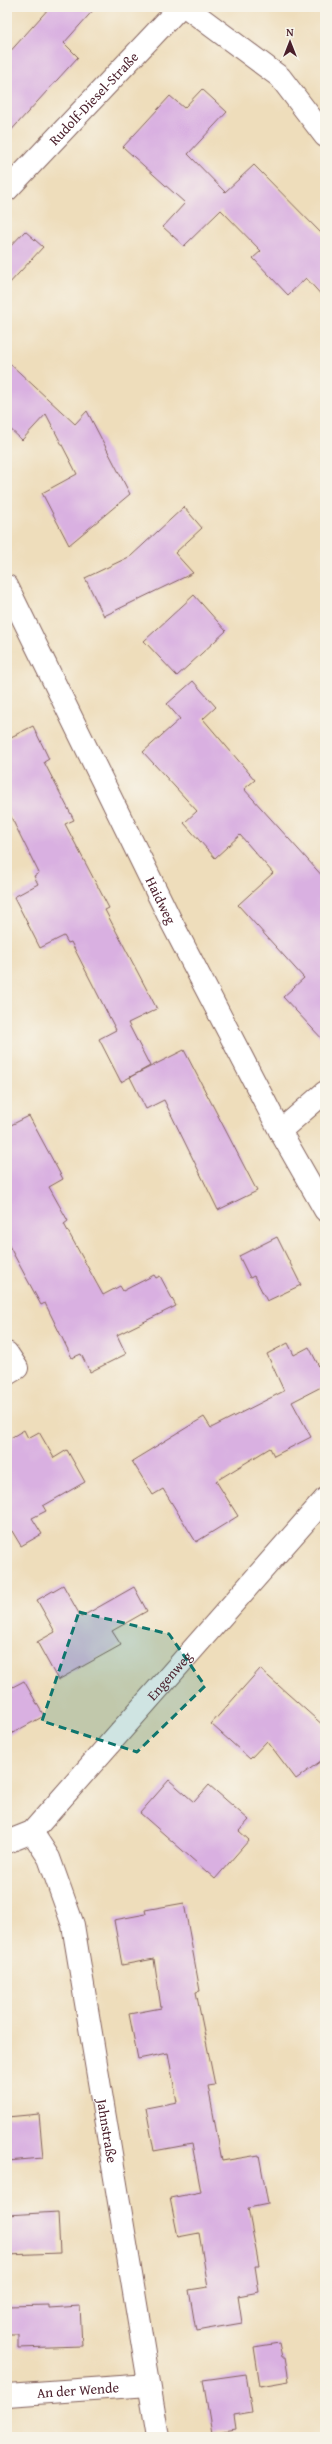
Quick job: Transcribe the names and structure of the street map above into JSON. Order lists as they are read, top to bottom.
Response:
{
  "streets": {
    "street": [
      "Rudolf-Diesel-Straße",
      "Haidweg",
      "Engenweg",
      "Jahnstraße",
      "An der Wende"
    ]
  },
  "crossings": [
    ["Engenweg", "Jahnstraße"],
    ["Jahnstraße", "An der Wende"]
  ],
  "north": "top"
}
